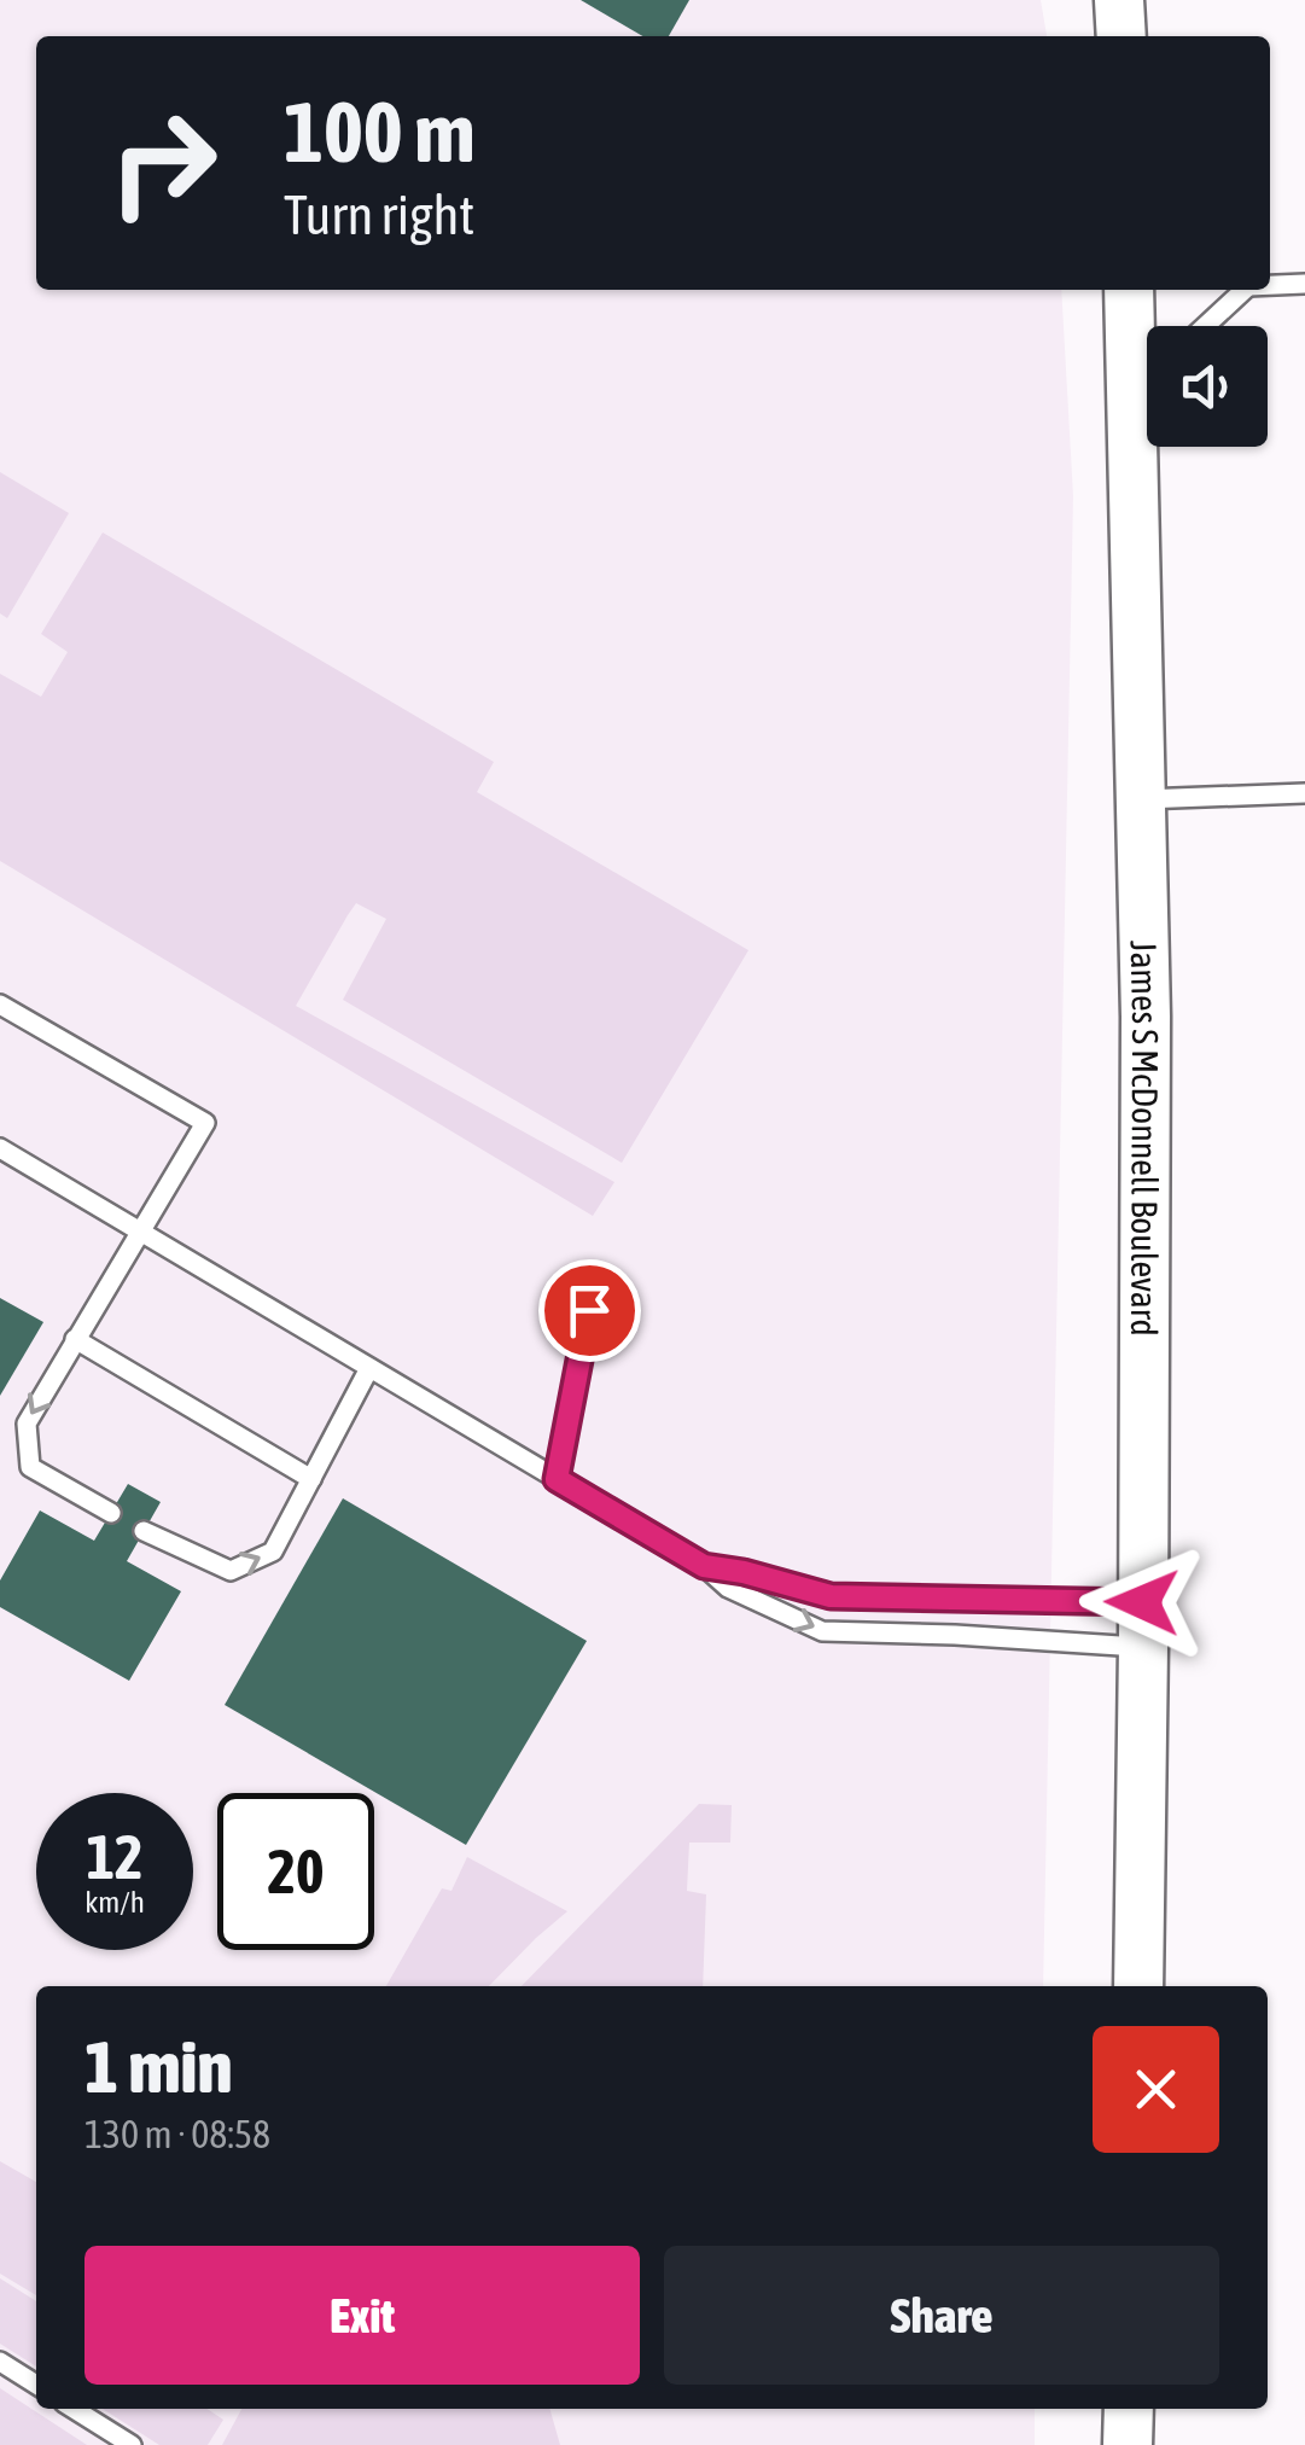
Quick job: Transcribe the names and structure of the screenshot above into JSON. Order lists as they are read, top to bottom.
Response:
{
  "streets": {
    "street": ["James S McDonnell Boulevard"]
  },
  "page": {
    "turn": ["100 m", "Turn right"],
    "speed": "12 km/h",
    "limit": "20",
    "heading": ["1 min", "130 m · 08:58"],
    "buttons": ["Exit", "Share"]
  }
}
